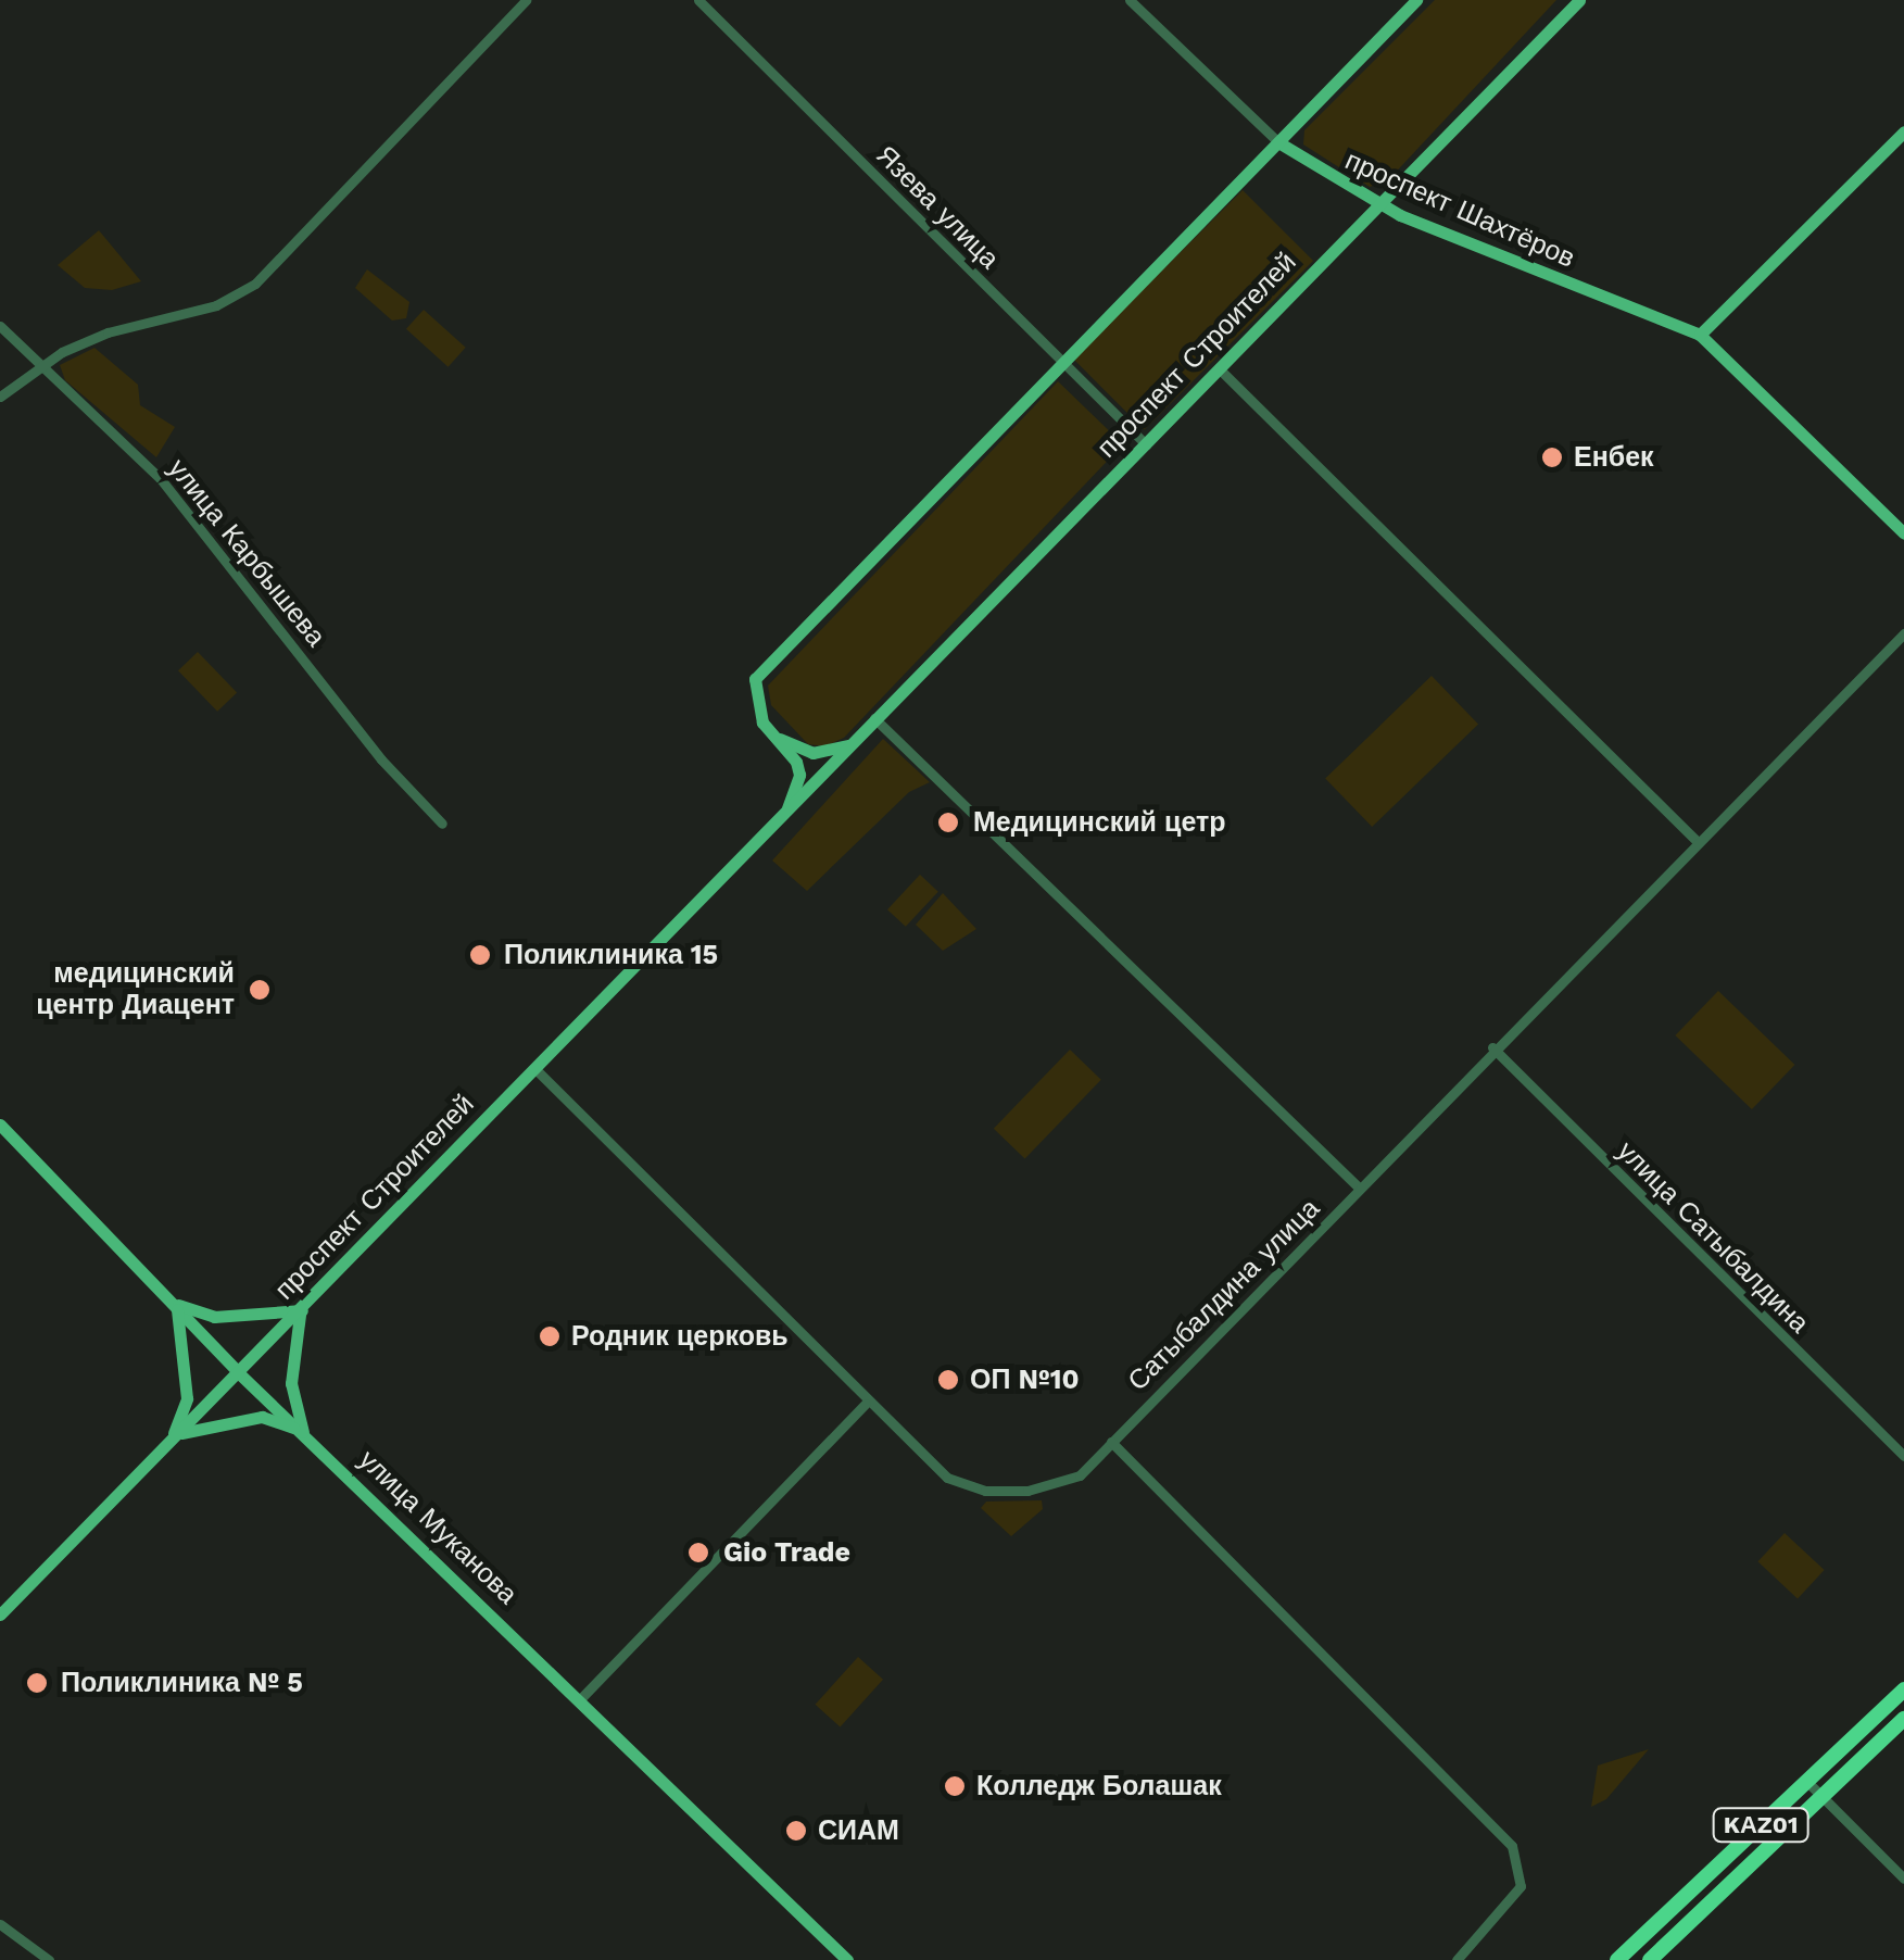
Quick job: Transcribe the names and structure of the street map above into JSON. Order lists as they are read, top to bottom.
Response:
{
  "streets": {
    "highway": ["KАZ01"],
    "main road": ["проспект Шахтёров", "проспект Строителей", "улица Муканова"],
    "street": [
      "Язева улица",
      "улица Карбышева",
      "улица Сатыбалдина",
      "Сатыбалдина улица"
    ]
  },
  "crossings": [
    ["Язева улица", "проспект Строителей"],
    ["проспект Шахтёров", "проспект Строителей"],
    ["проспект Строителей", "Сатыбалдина улица"],
    ["проспект Строителей", "улица Муканова"],
    ["улица Сатыбалдина", "Сатыбалдина улица"]
  ],
  "places": [
    "Енбек",
    "Медицинский цетр",
    "Поликлиника 15",
    "медицинский центр Диацент",
    "Родник церковь",
    "ОП №10",
    "Gio Trade",
    "Поликлиника № 5",
    "Колледж Болашак",
    "СИАМ"
  ]
}
